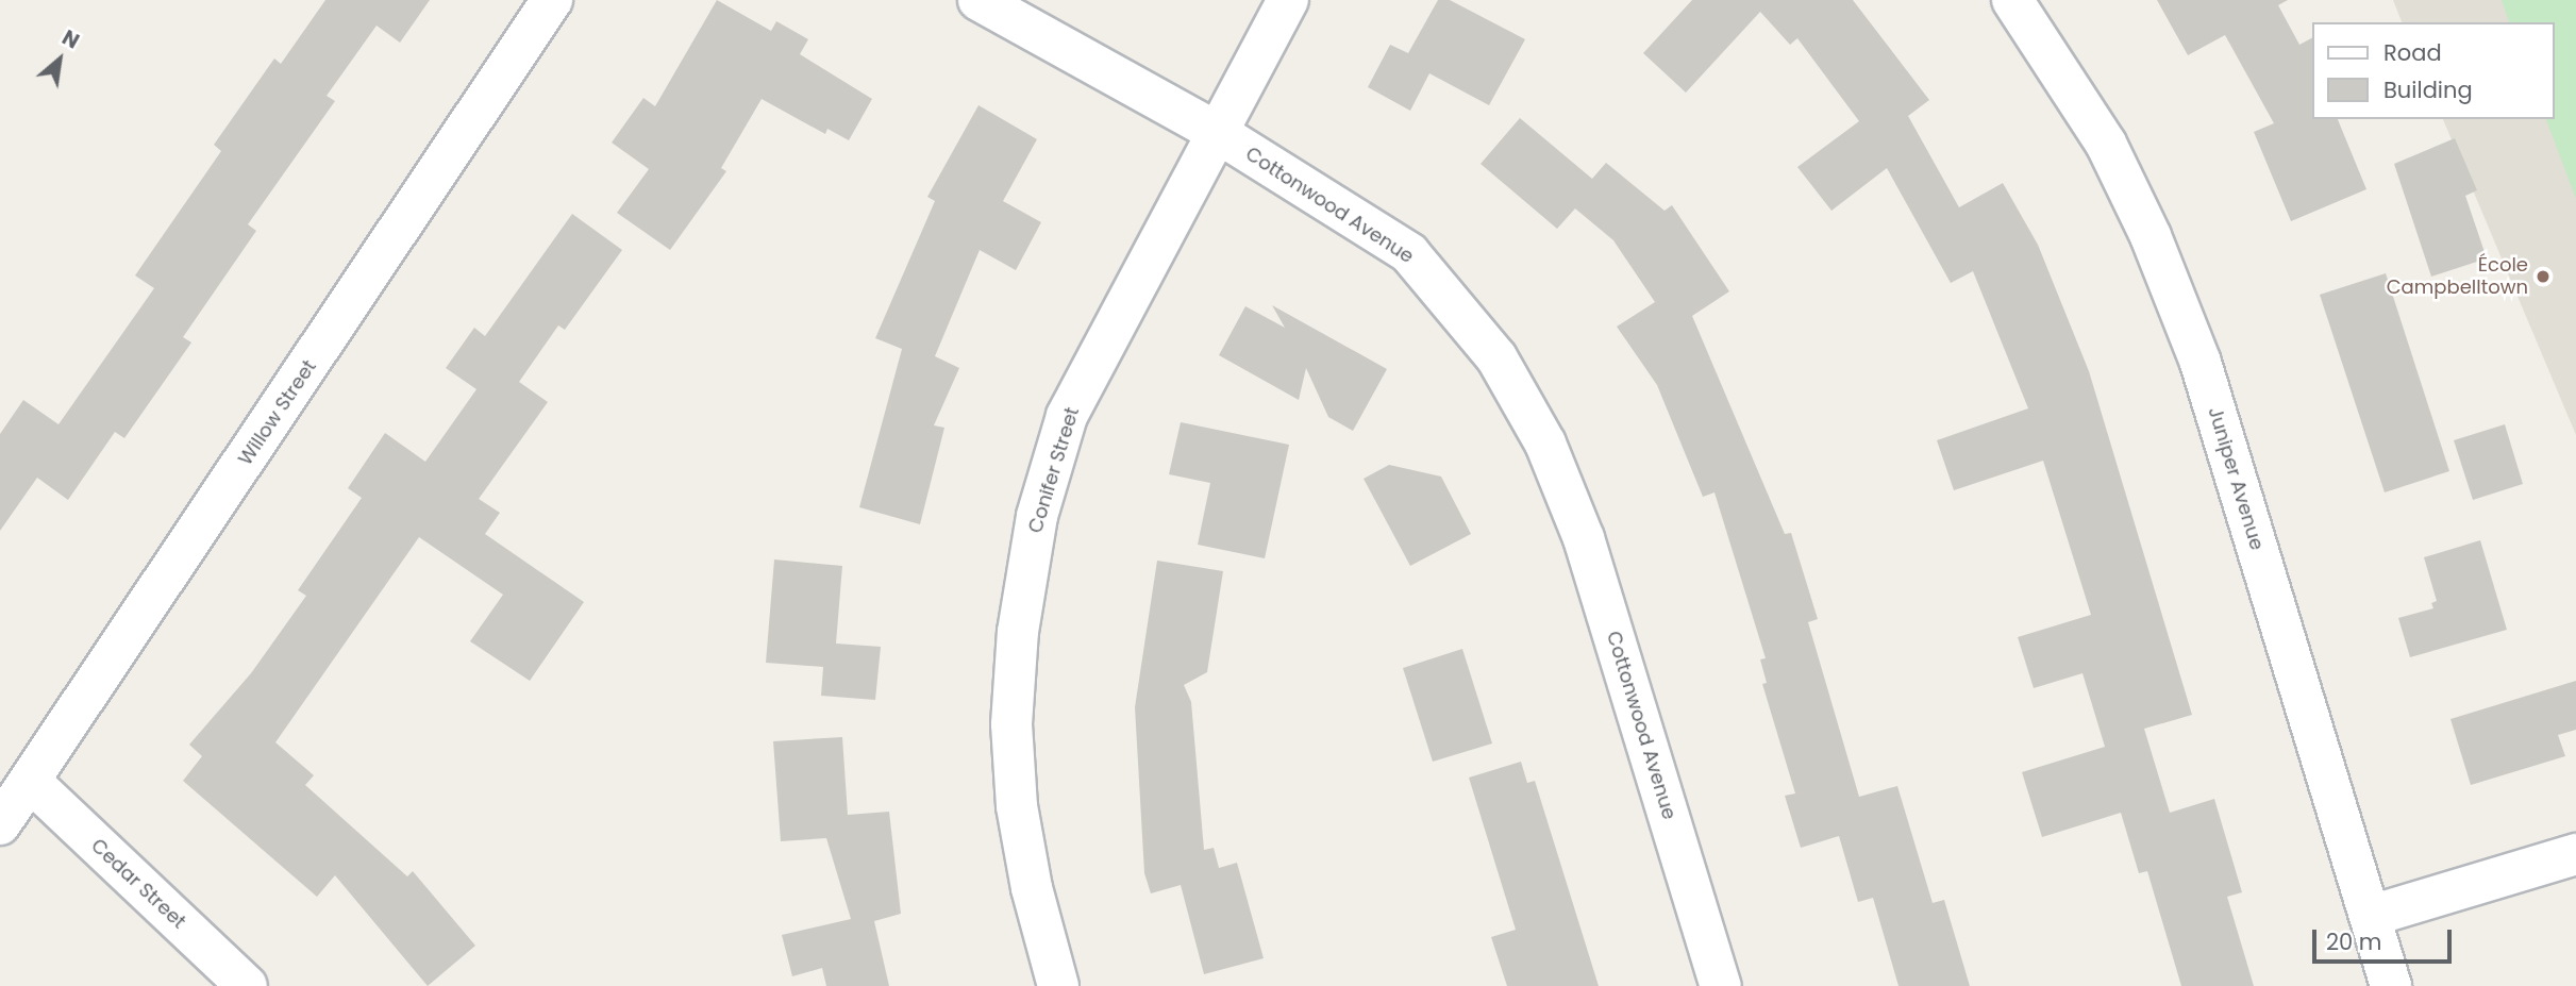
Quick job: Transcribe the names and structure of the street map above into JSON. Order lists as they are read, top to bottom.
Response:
{
  "streets": {
    "street": [
      "Cottonwood Avenue",
      "Willow Street",
      "Conifer Street",
      "Juniper Avenue",
      "Cedar Street"
    ]
  },
  "crossings": [
    ["Cottonwood Avenue", "Conifer Street"],
    ["Willow Street", "Cedar Street"]
  ],
  "places": ["École Campbelltown"],
  "legend": ["Road", "Building"],
  "scale_bar": "20 m",
  "north": "top right"
}
